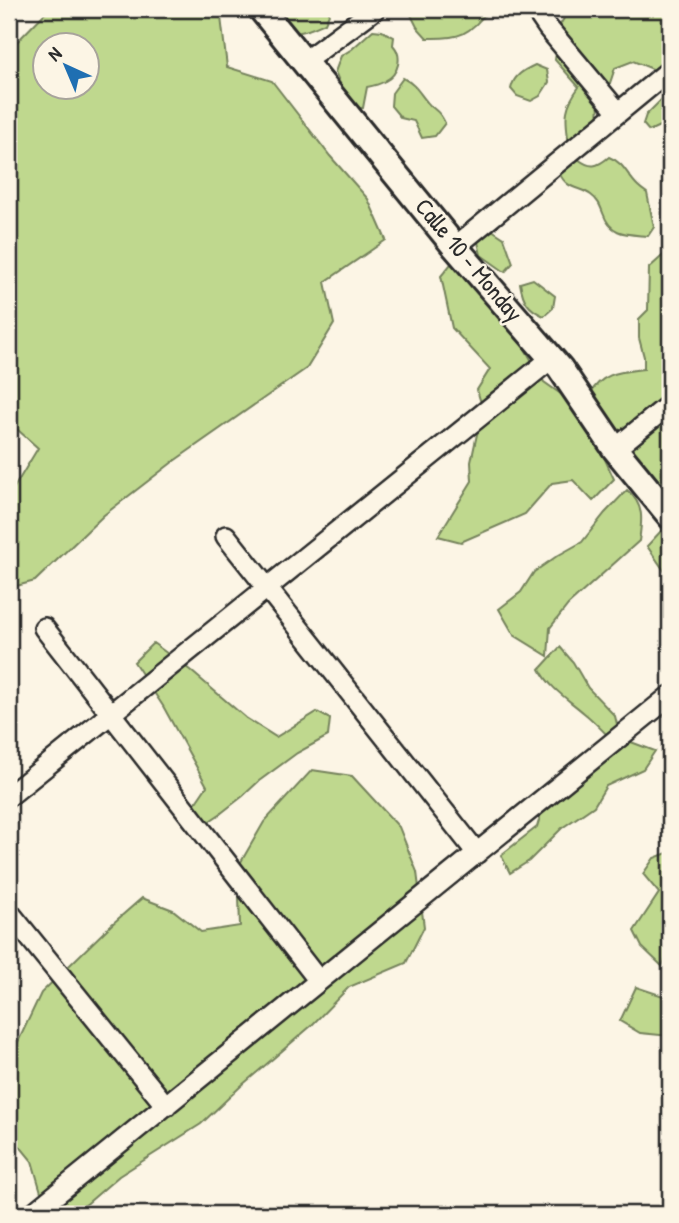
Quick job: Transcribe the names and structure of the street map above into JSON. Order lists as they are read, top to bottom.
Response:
{
  "streets": {
    "street": ["Calle 10 - Monday"]
  },
  "north": "top left"
}
